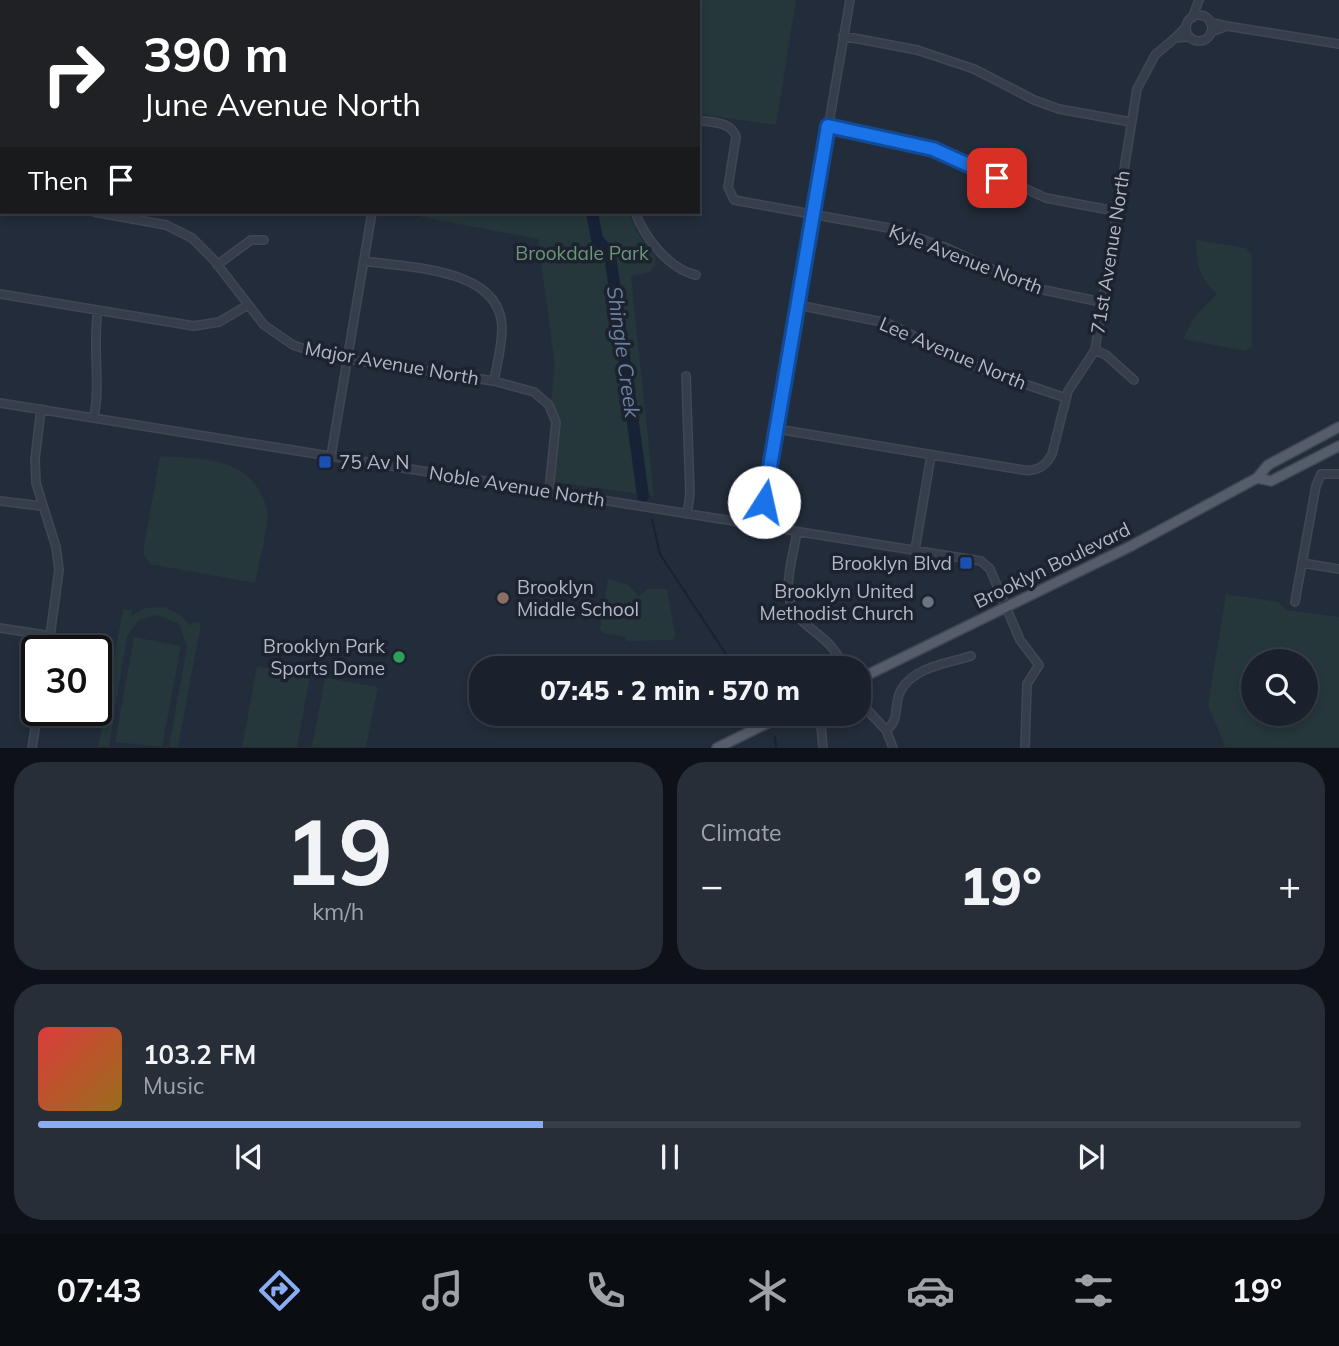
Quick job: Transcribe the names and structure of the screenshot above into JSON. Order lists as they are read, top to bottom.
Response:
{
  "streets": {
    "main road": ["Brooklyn Boulevard"],
    "street": [
      "71st Avenue North",
      "Kyle Avenue North",
      "Lee Avenue North",
      "Major Avenue North",
      "Noble Avenue North"
    ]
  },
  "crossings": [
    ["71st Avenue North", "Kyle Avenue North"],
    ["71st Avenue North", "Lee Avenue North"],
    ["Major Avenue North", "Noble Avenue North"],
    ["Noble Avenue North", "Brooklyn Boulevard"]
  ],
  "water": ["Shingle Creek"],
  "parks": ["Brookdale Park"],
  "places": {
    "transit": ["75 Av N", "Brooklyn Blvd"],
    "other": ["Brooklyn Middle School", "Brooklyn United Methodist Church", "Brooklyn Park Sports Dome"]
  },
  "page": {
    "turn": ["390 m", "June Avenue North"],
    "then": "Then",
    "limit": "30",
    "trip": "07:45 · 2 min · 570 m",
    "tile": [
      ["19", "km/h"],
      "Climate"
    ],
    "heat": ["−", "19°", "+"],
    "song": ["103.2 FM", "Music"],
    "tabs": ["07:43", "19°"]
  }
}
